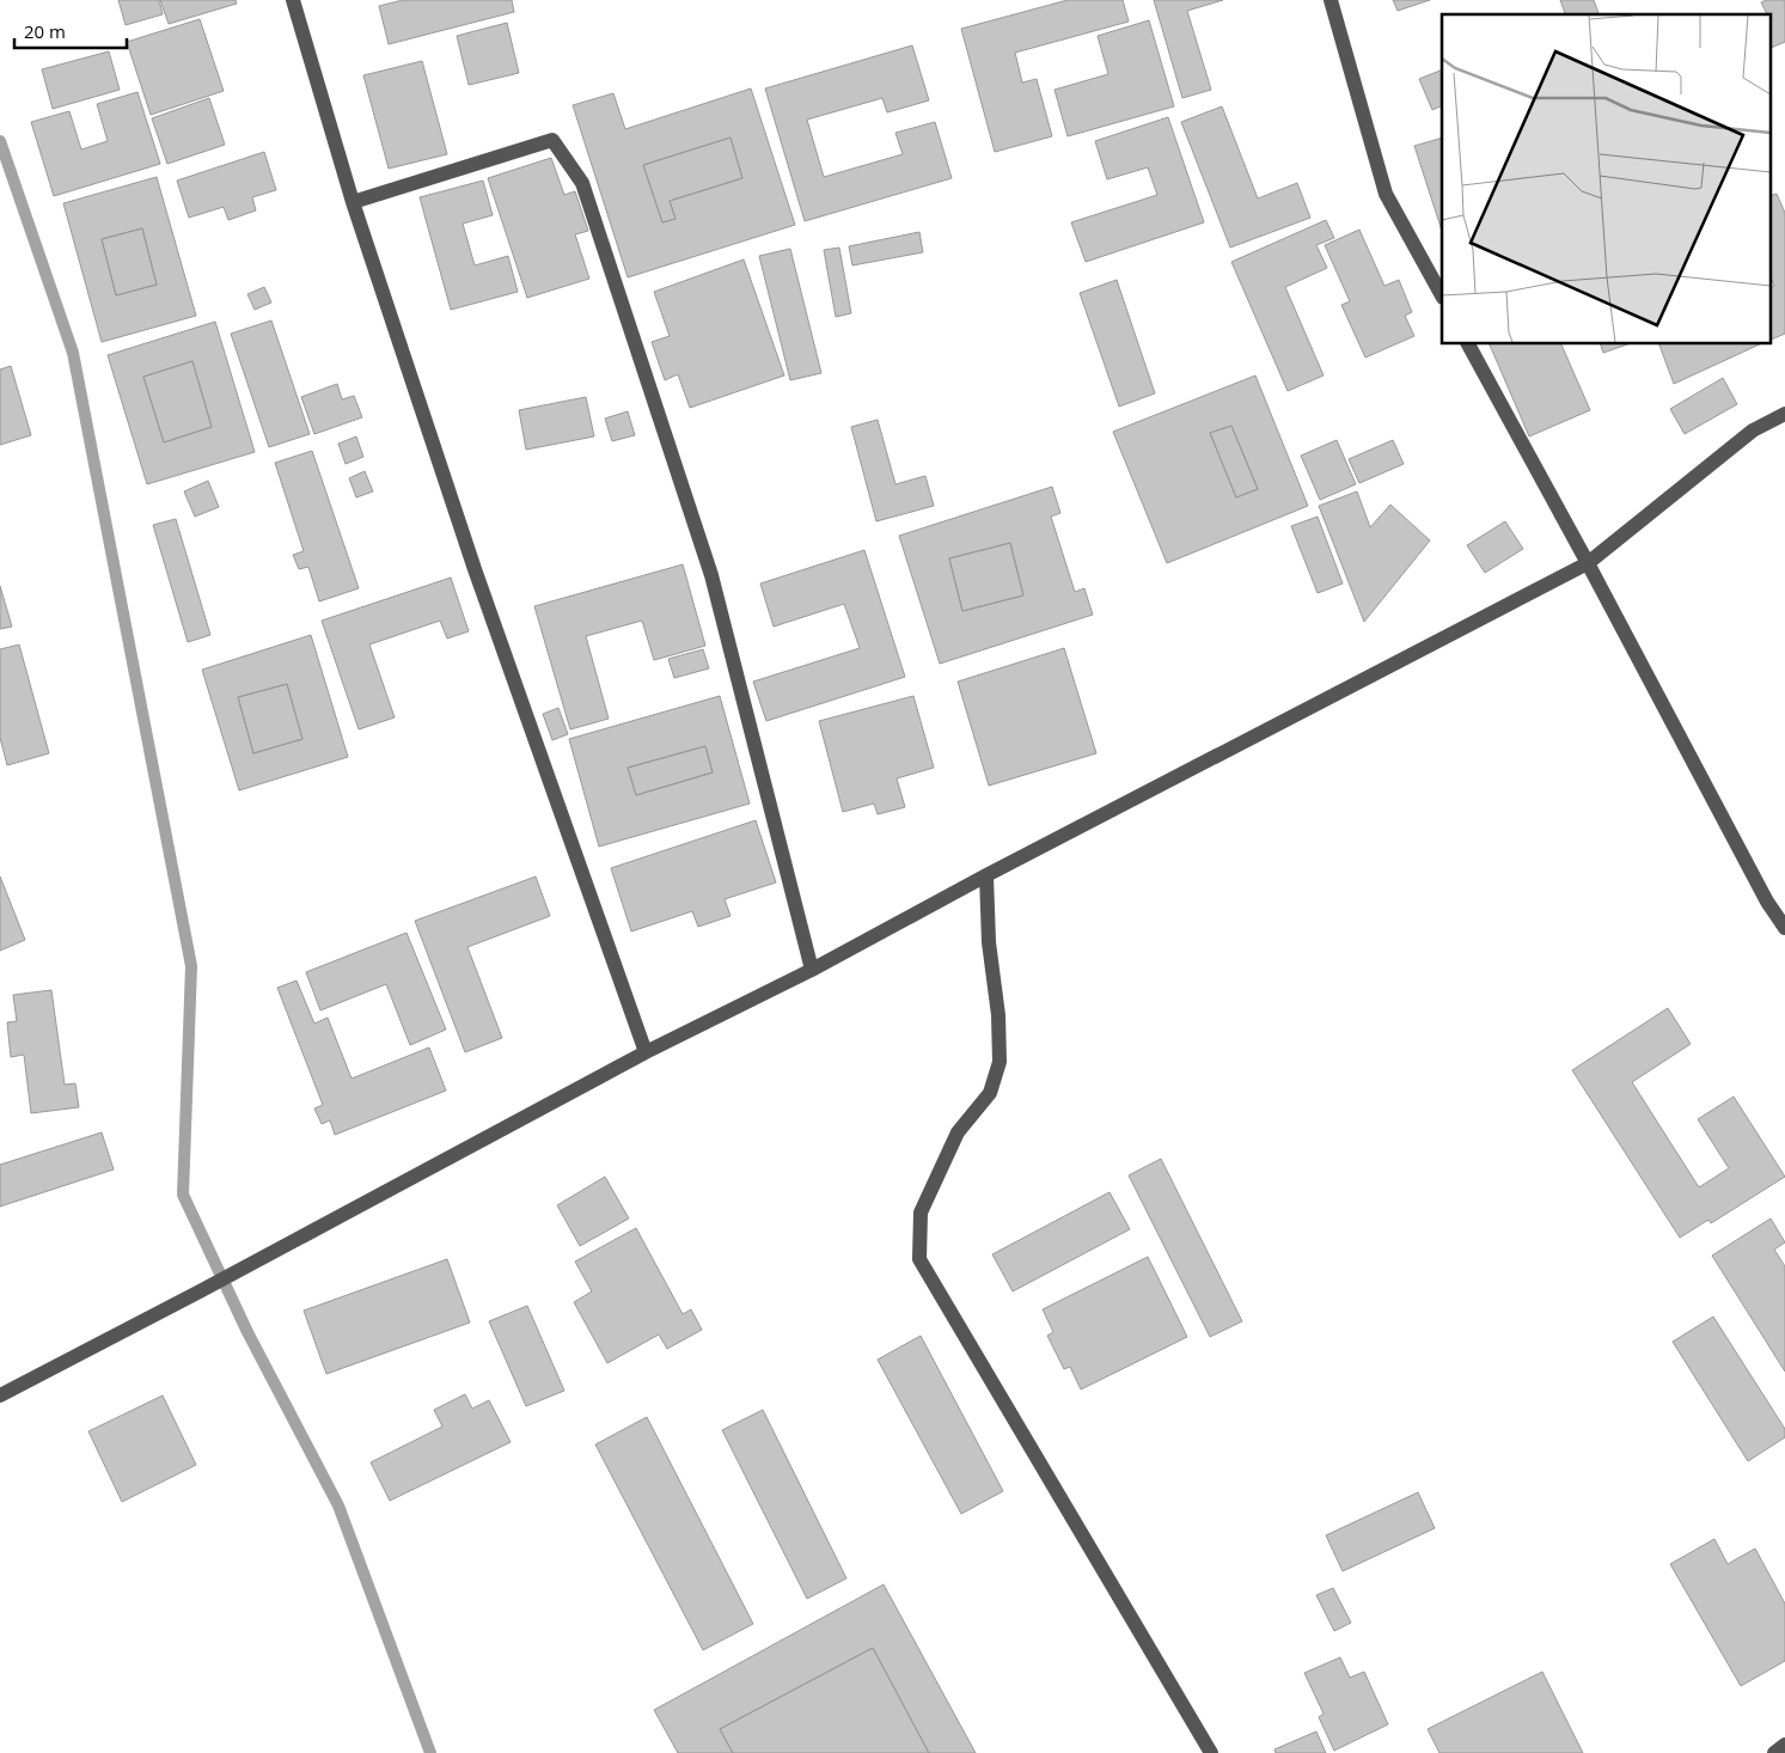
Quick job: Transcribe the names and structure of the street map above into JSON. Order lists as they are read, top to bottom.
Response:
{
  "scale_bar": "20 m"
}
